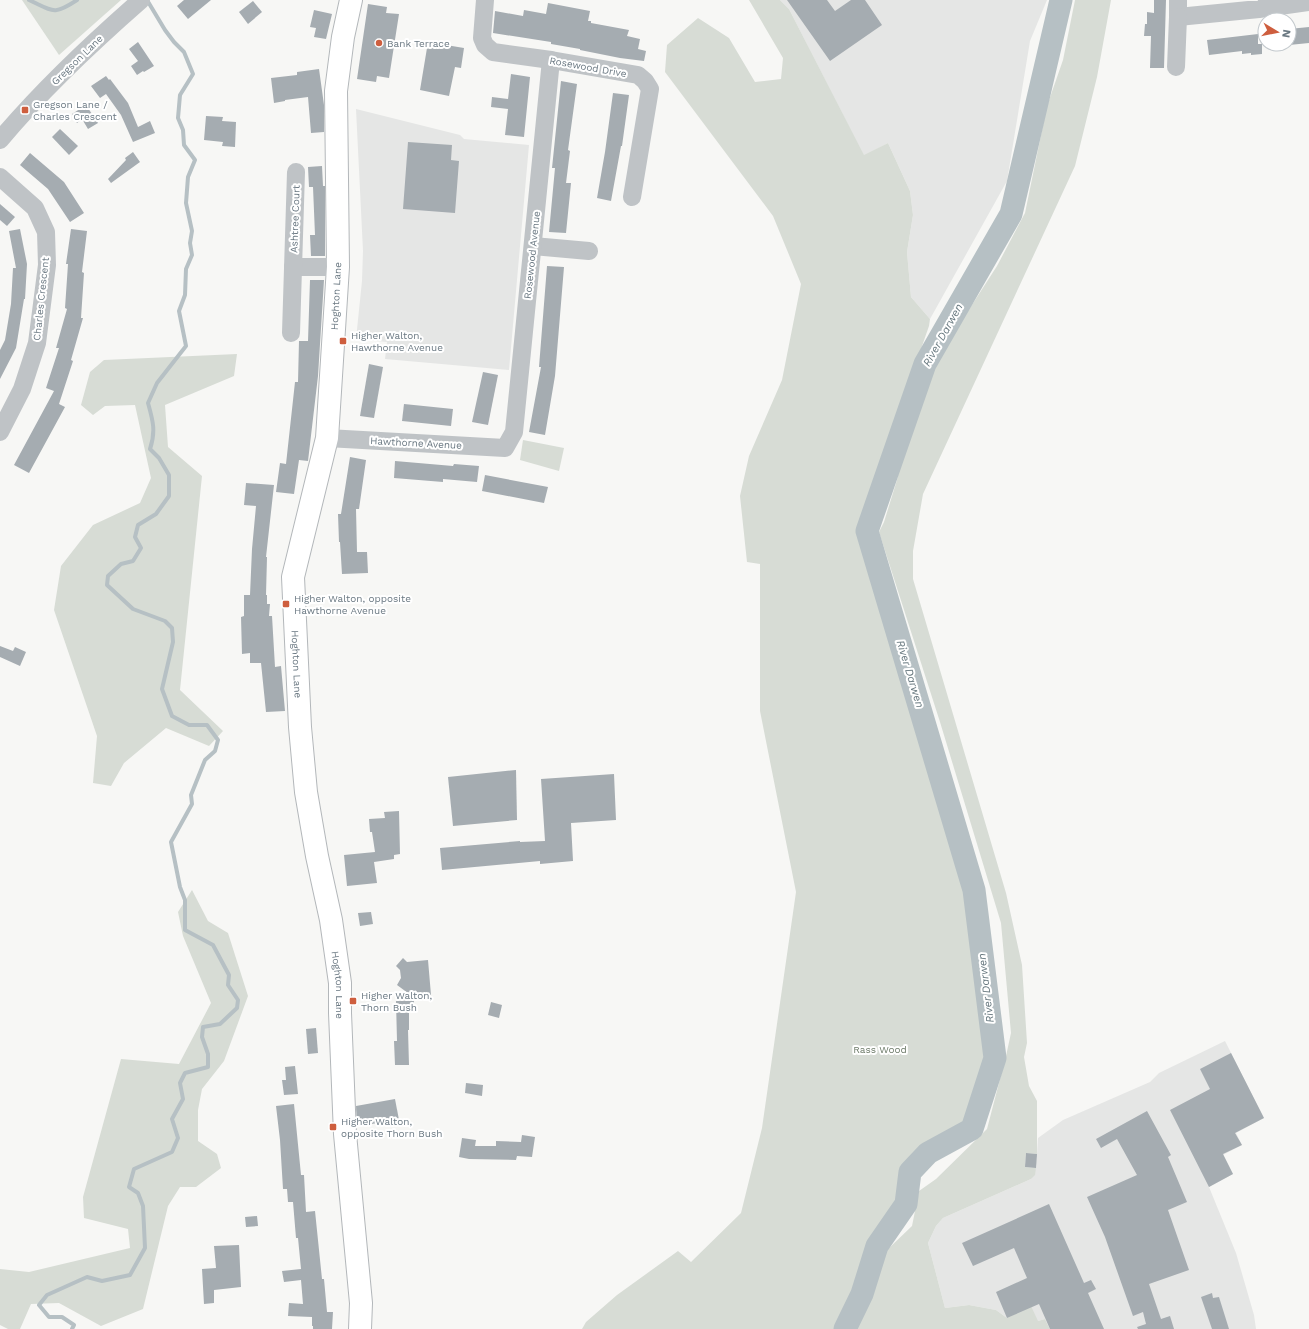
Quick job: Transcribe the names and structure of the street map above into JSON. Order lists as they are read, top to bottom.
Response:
{
  "streets": {
    "main road": ["Hoghton Lane"],
    "street": [
      "Gregson Lane",
      "Rosewood Drive",
      "Ashtree Court",
      "Rosewood Avenue",
      "Charles Crescent",
      "Hawthorne Avenue"
    ]
  },
  "crossings": [
    ["Rosewood Drive", "Rosewood Avenue"],
    ["Ashtree Court", "Hoghton Lane"],
    ["Rosewood Avenue", "Hawthorne Avenue"],
    ["Hoghton Lane", "Hawthorne Avenue"]
  ],
  "water": ["River Darwen"],
  "parks": ["Rass Wood"],
  "places": {
    "other": ["Bank Terrace"],
    "transit": [
      "Gregson Lane / Charles Crescent",
      "Higher Walton, Hawthorne Avenue",
      "Higher Walton, opposite Hawthorne Avenue",
      "Higher Walton, Thorn Bush",
      "Higher Walton, opposite Thorn Bush"
    ]
  },
  "north": "right"
}
